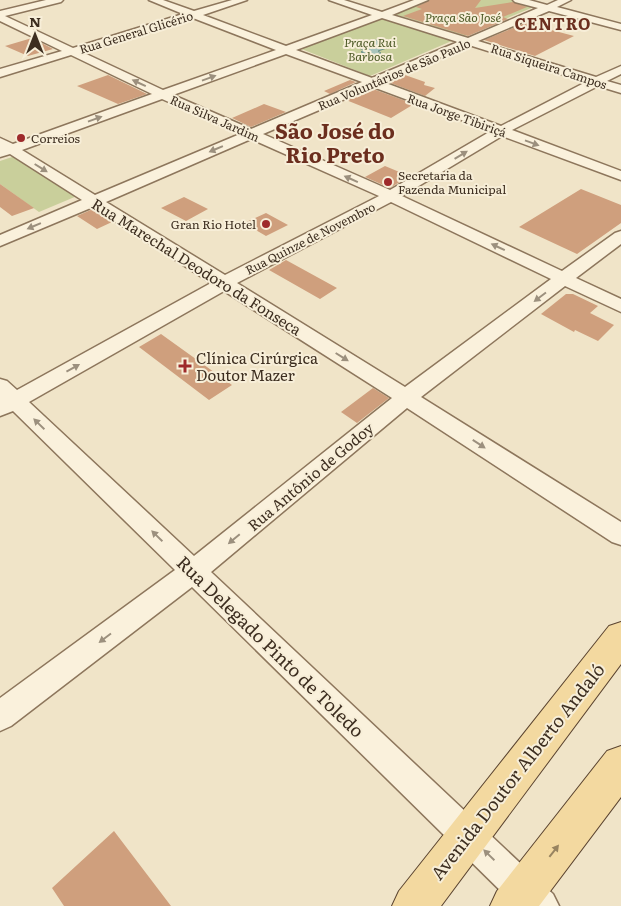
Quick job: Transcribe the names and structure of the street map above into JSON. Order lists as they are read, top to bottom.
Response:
{
  "streets": {
    "main road": ["Avenida Doutor Alberto Andaló"],
    "street": [
      "Rua General Glicério",
      "Rua Siqueira Campos",
      "Rua Voluntários de São Paulo",
      "Rua Jorge Tibiriçá",
      "Rua Silva Jardim",
      "Rua Quinze de Novembro",
      "Rua Marechal Deodoro da Fonseca",
      "Rua Antônio de Godoy",
      "Rua Delegado Pinto de Toledo"
    ]
  },
  "crossings": [
    ["Rua General Glicério", "Rua Jorge Tibiriçá"],
    ["Rua General Glicério", "Rua Silva Jardim"],
    ["Rua Siqueira Campos", "Rua Voluntários de São Paulo"],
    ["Rua Siqueira Campos", "Rua Quinze de Novembro"],
    ["Rua Voluntários de São Paulo", "Rua Jorge Tibiriçá"],
    ["Rua Voluntários de São Paulo", "Rua Silva Jardim"],
    ["Rua Voluntários de São Paulo", "Rua Marechal Deodoro da Fonseca"],
    ["Rua Jorge Tibiriçá", "Rua Quinze de Novembro"],
    ["Rua Silva Jardim", "Rua Quinze de Novembro"],
    ["Rua Silva Jardim", "Rua Antônio de Godoy"],
    ["Rua Quinze de Novembro", "Rua Marechal Deodoro da Fonseca"],
    ["Rua Quinze de Novembro", "Rua Delegado Pinto de Toledo"],
    ["Rua Marechal Deodoro da Fonseca", "Rua Antônio de Godoy"],
    ["Rua Antônio de Godoy", "Rua Delegado Pinto de Toledo"],
    ["Rua Delegado Pinto de Toledo", "Avenida Doutor Alberto Andaló"]
  ],
  "one_way": [
    "Rua Silva Jardim",
    "Rua Marechal Deodoro da Fonseca",
    "Rua Antônio de Godoy",
    "Rua Delegado Pinto de Toledo"
  ],
  "districts": ["CENTRO", "São José do Rio Preto"],
  "parks": ["Praça São José", "Praça Rui Barbosa"],
  "places": {
    "other": ["Correios", "Secretaria da Fazenda Municipal", "Gran Rio Hotel"],
    "health": ["Clínica Cirúrgica Doutor Mazer"]
  },
  "north": "top"
}
